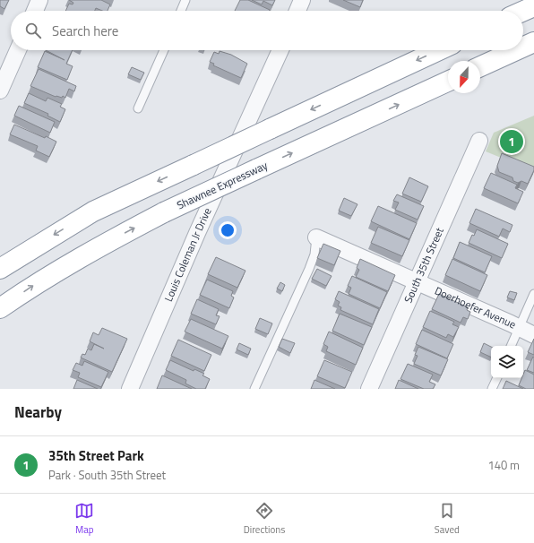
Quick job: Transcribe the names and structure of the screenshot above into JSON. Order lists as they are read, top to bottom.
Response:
{
  "streets": {
    "highway": ["Shawnee Expressway"],
    "street": ["Louis Coleman Jr Drive", "South 35th Street", "Doerhoefer Avenue"]
  },
  "crossings": [
    ["South 35th Street", "Doerhoefer Avenue"]
  ],
  "north": "bottom",
  "page": {
    "search": "Search here",
    "pins": "1",
    "heading": "Nearby",
    "list": [
      {
        "mark": "1",
        "name": "35th Street Park",
        "note": "Park · South 35th Street",
        "value": "140 m"
      }
    ],
    "nav": ["Map", "Directions", "Saved"]
  }
}
